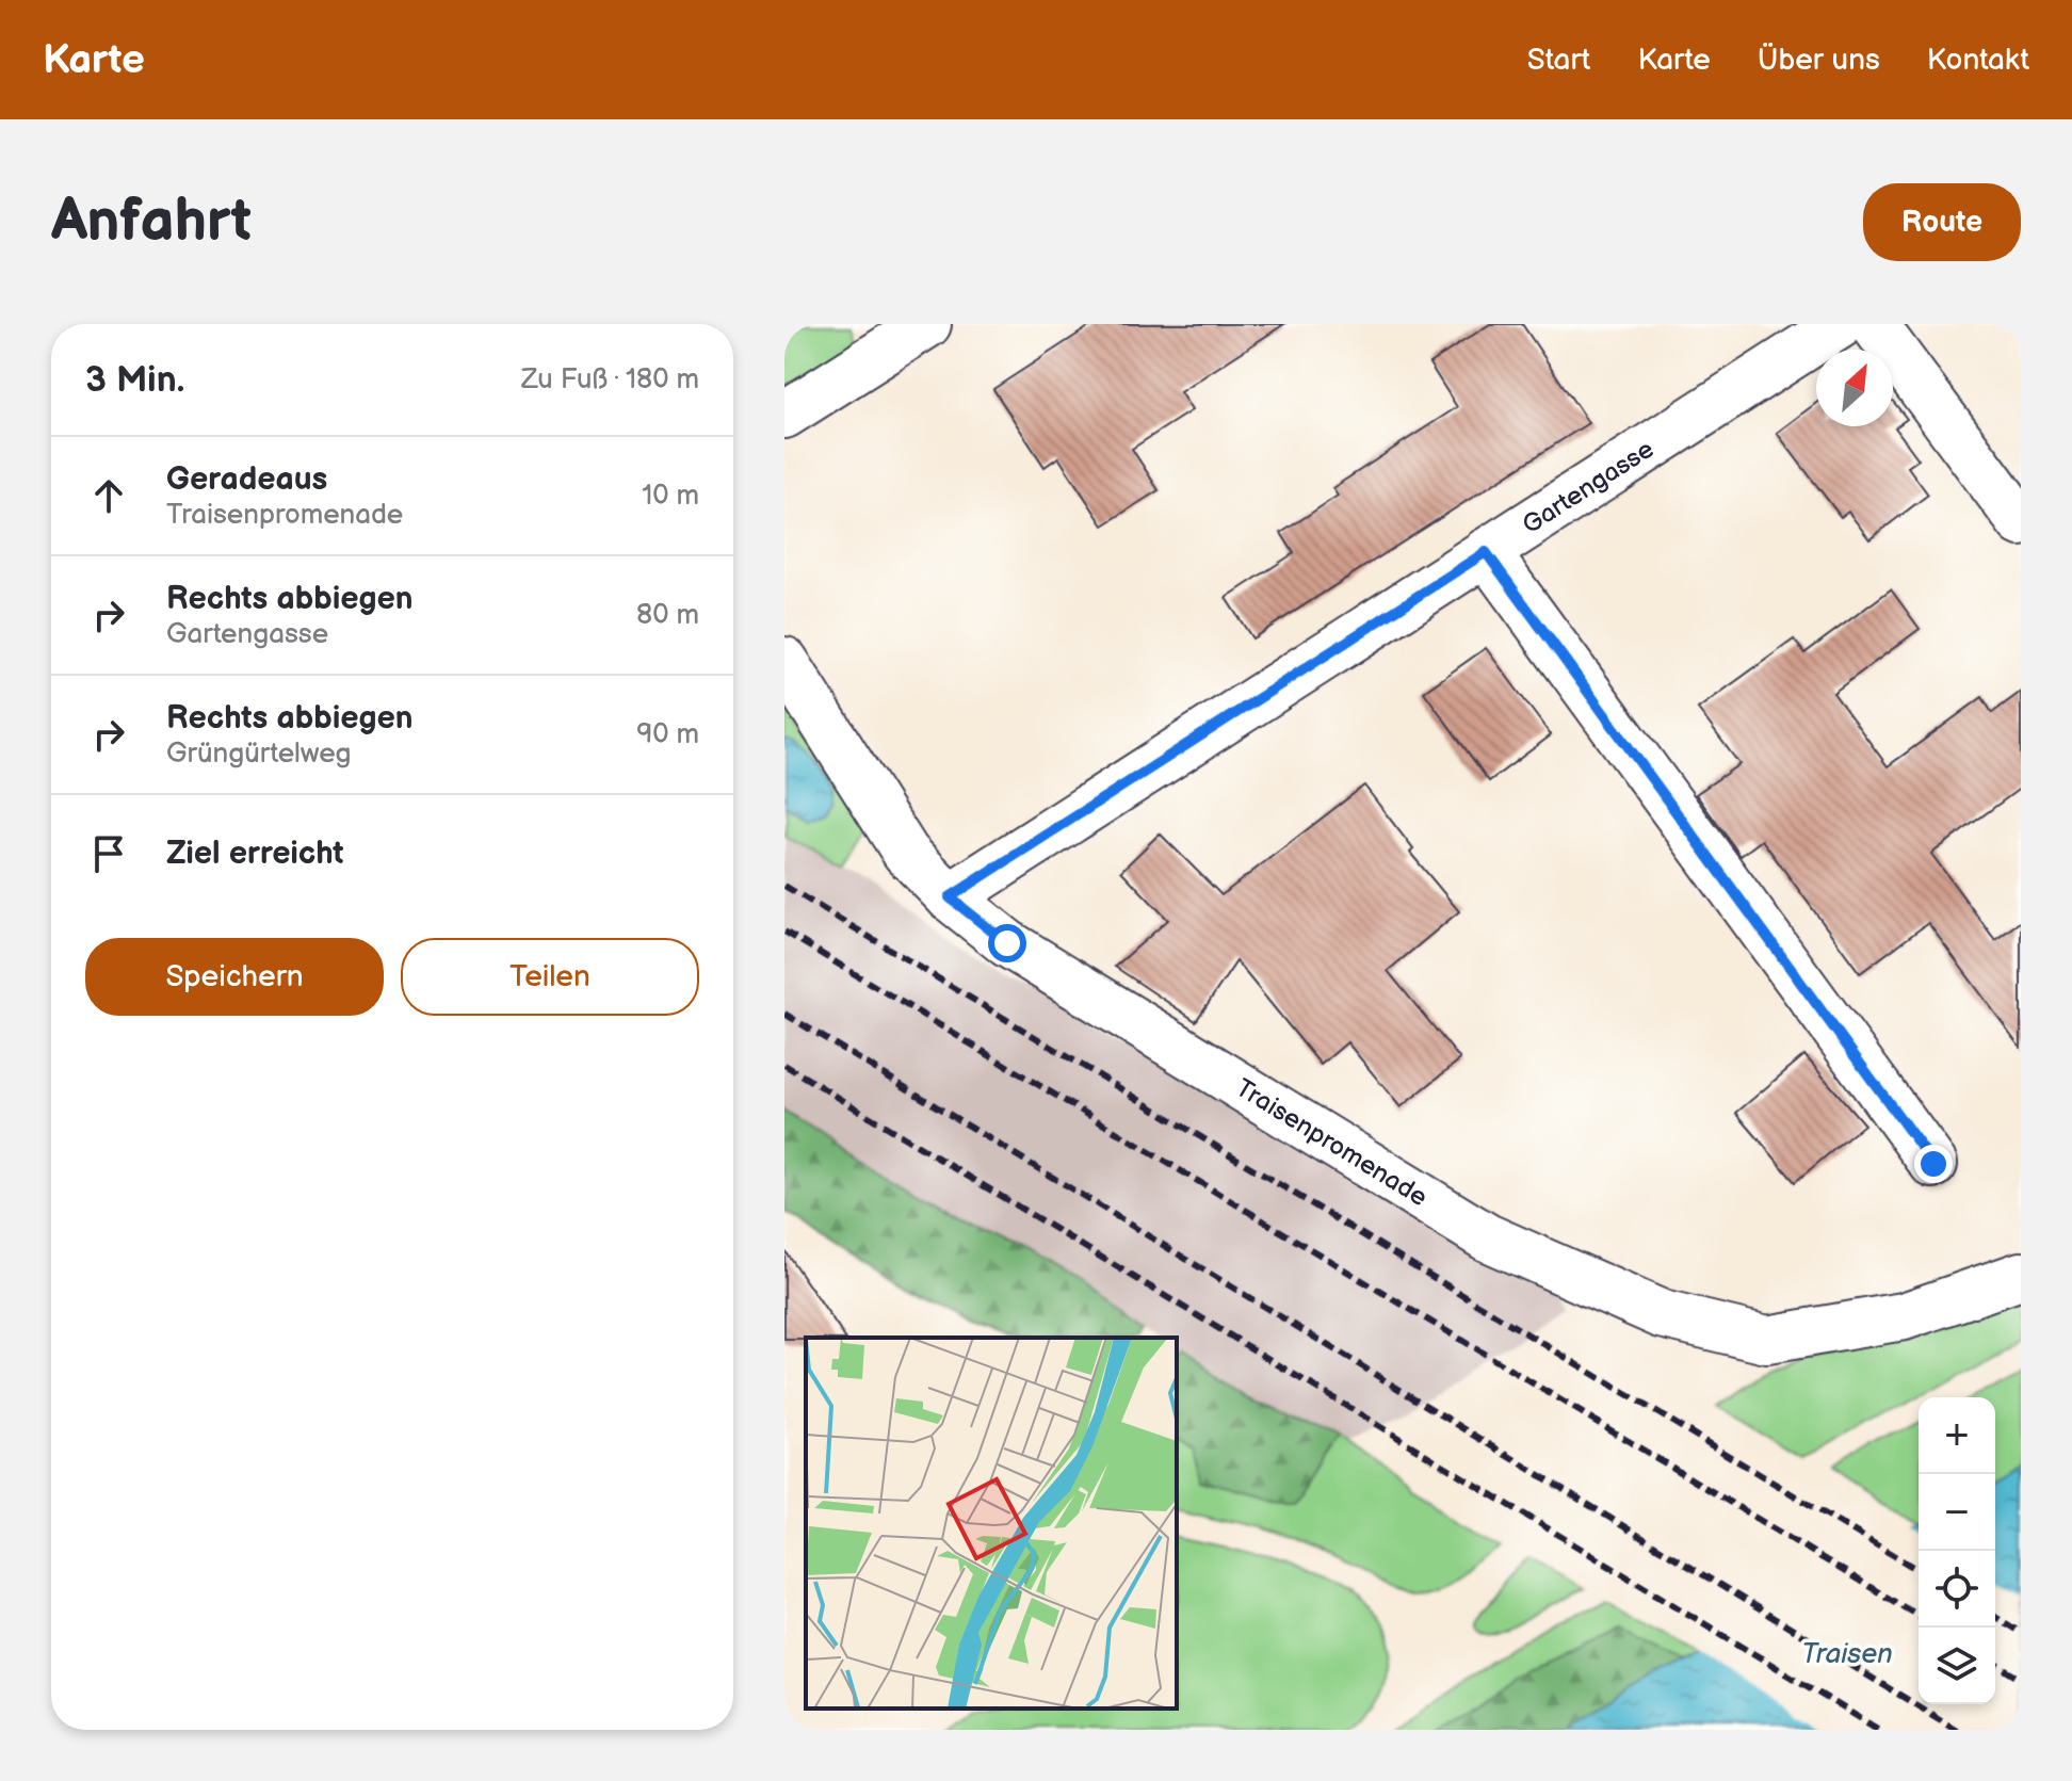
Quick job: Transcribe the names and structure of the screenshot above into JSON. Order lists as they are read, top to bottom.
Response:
{
  "streets": {
    "street": ["Gartengasse", "Traisenpromenade"]
  },
  "crossings": [
    ["Gartengasse", "Traisenpromenade"]
  ],
  "water": ["Traisen"],
  "north": "top right",
  "page": {
    "header": "Karte",
    "nav": [
      "Start",
      "Karte",
      "Über uns",
      "Kontakt"
    ],
    "buttons": [
      "Route",
      ["Speichern", "Teilen"]
    ],
    "title": "Anfahrt",
    "heading": ["3 Min.", "Zu Fuß · 180 m"],
    "list": [
      ["Geradeaus", "Traisenpromenade", "10 m"],
      ["Rechts abbiegen", "Gartengasse", "80 m"],
      ["Rechts abbiegen", "Grüngürtelweg", "90 m"],
      "Ziel erreicht"
    ],
    "map_buttons": ["+", "−"]
  }
}
